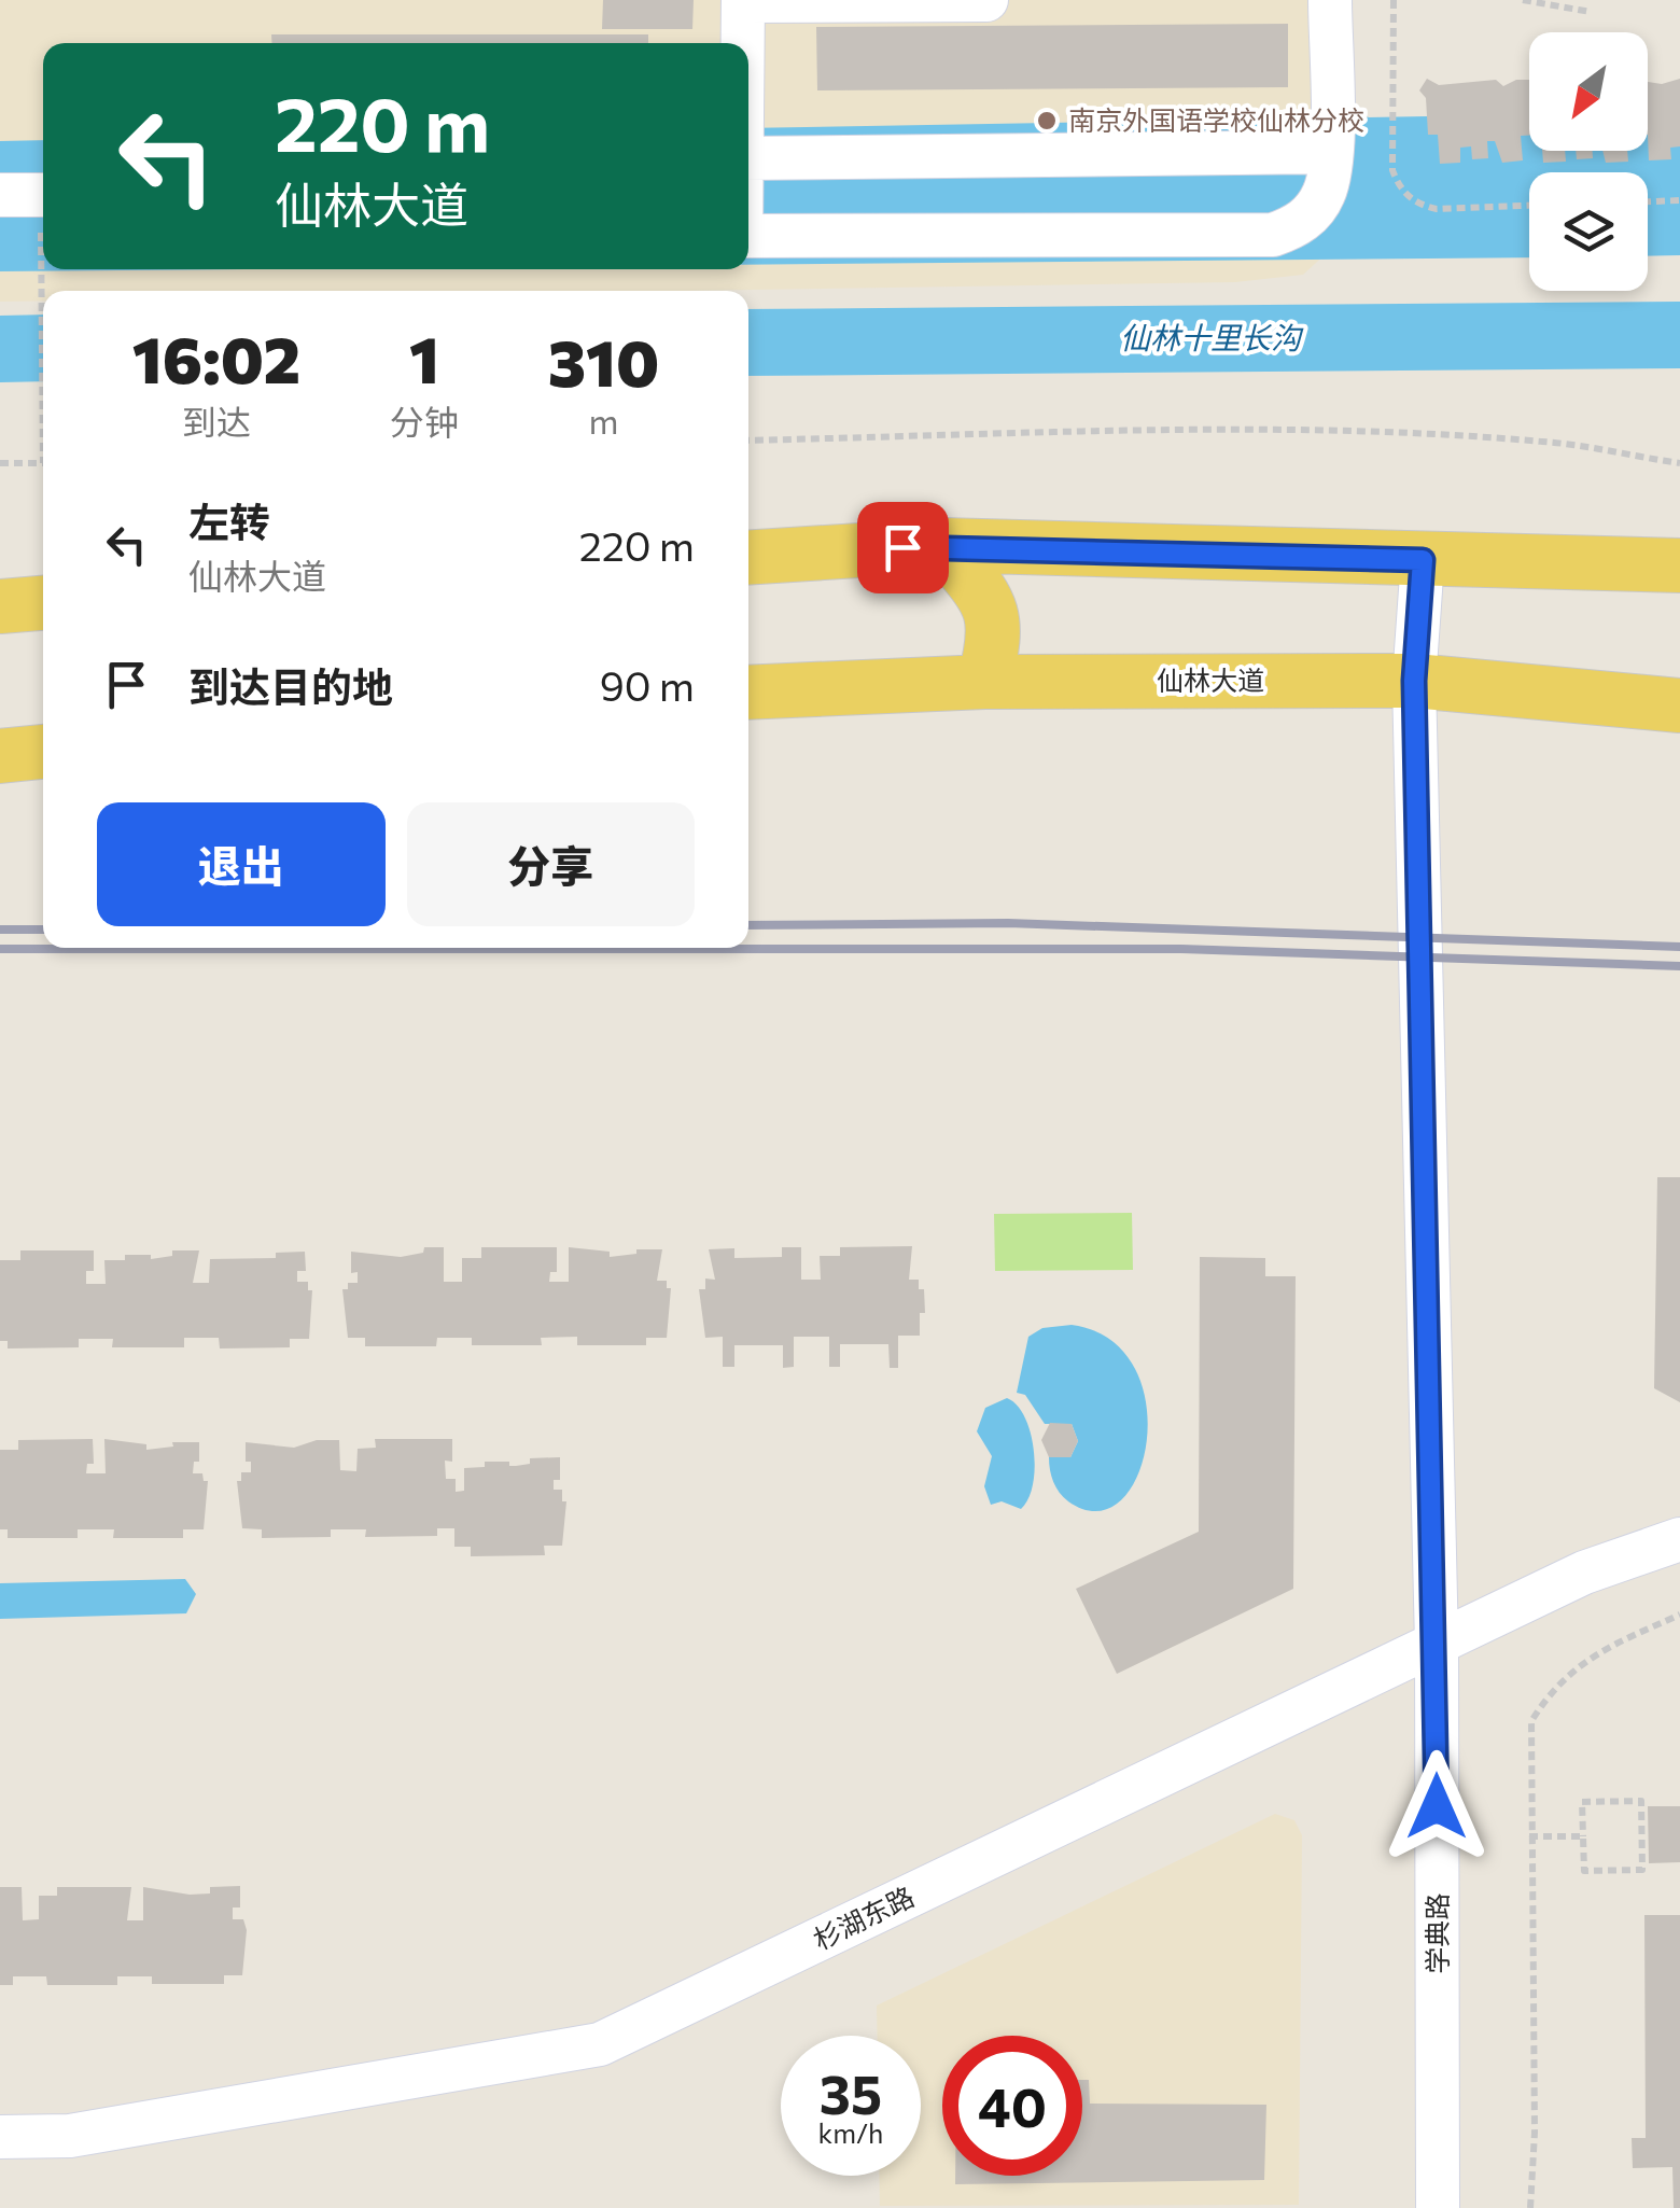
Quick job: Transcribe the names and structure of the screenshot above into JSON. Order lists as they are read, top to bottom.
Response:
{
  "streets": {
    "main road": ["仙林大道"],
    "street": ["杉湖东路", "学典路"]
  },
  "crossings": [
    ["仙林大道", "学典路"],
    ["杉湖东路", "学典路"]
  ],
  "water": ["仙林十里长沟"],
  "places": ["南京外国语学校仙林分校"],
  "north": "bottom left",
  "page": {
    "turn": ["220 m", "仙林大道"],
    "eta": [
      "16:02",
      "到达",
      "1",
      "分钟",
      "310",
      "m"
    ],
    "list": [
      {
        "name": "左转",
        "note": "仙林大道",
        "value": "220 m"
      },
      {
        "name": "到达目的地",
        "value": "90 m"
      }
    ],
    "buttons": ["退出", "分享"],
    "speed": "35 km/h",
    "limit": "40"
  }
}
